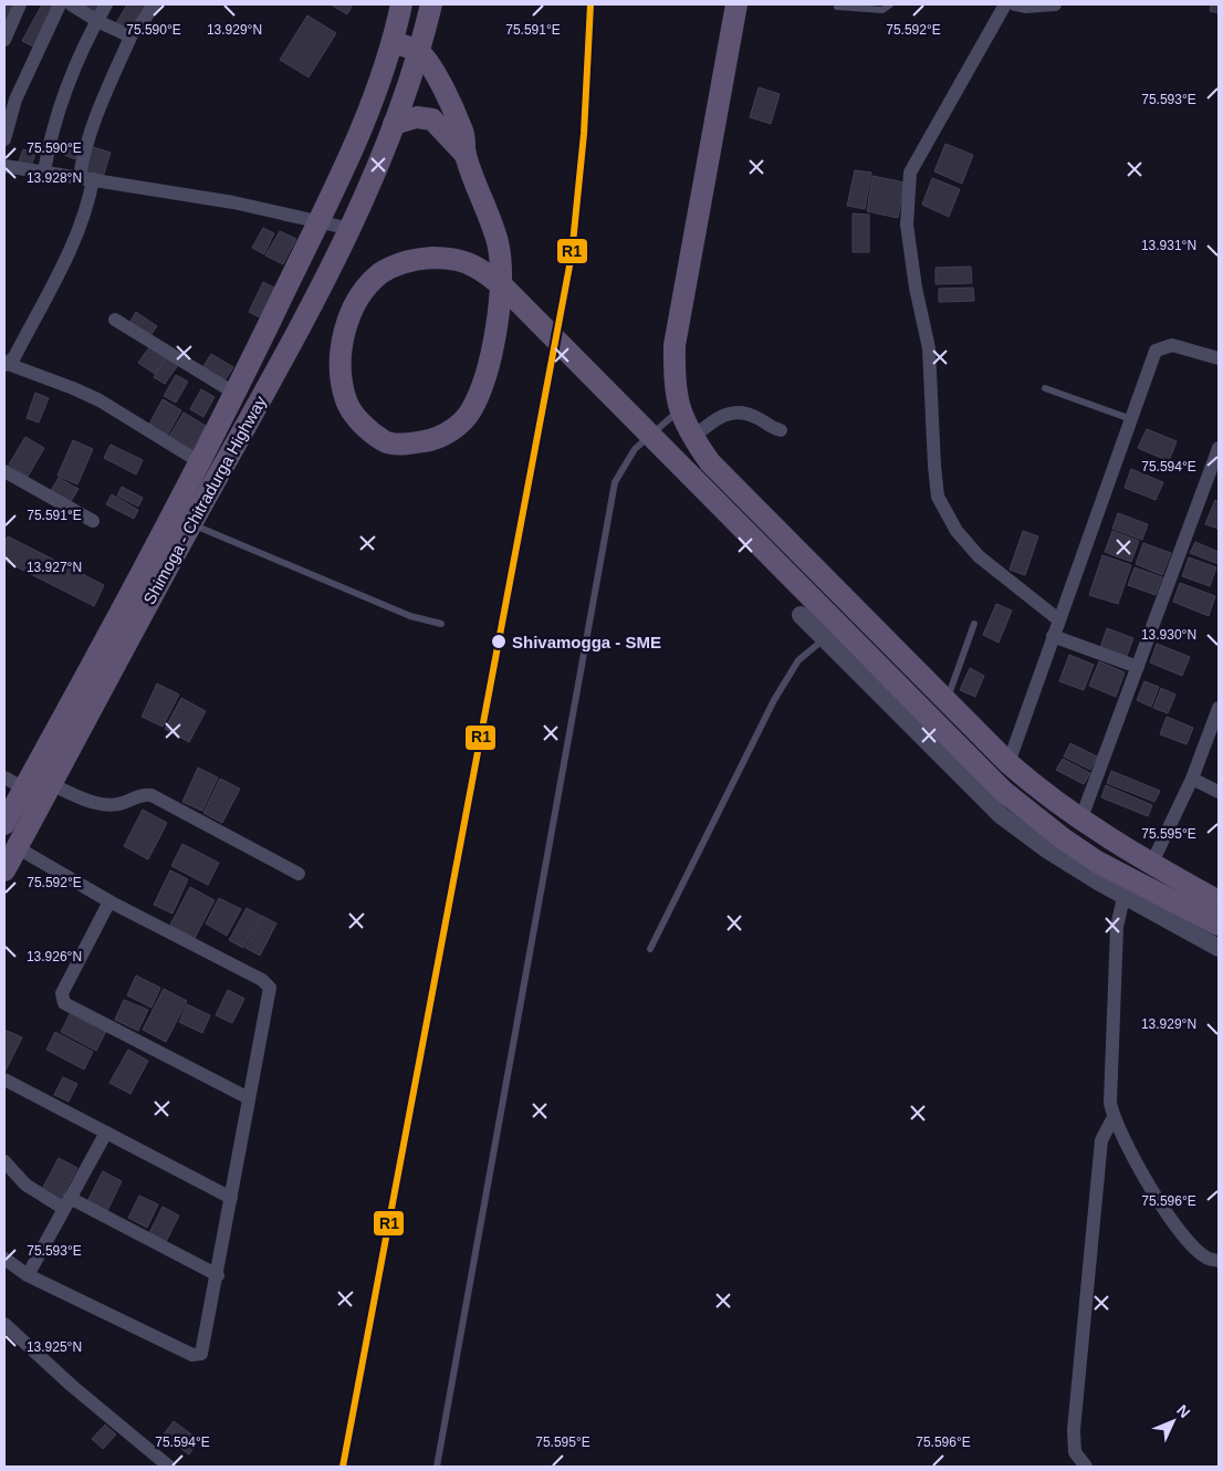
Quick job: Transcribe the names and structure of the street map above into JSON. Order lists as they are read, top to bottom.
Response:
{
  "streets": {
    "main road": ["Shimoga - Chitradurga Highway"]
  },
  "places": ["Shivamogga - SME"],
  "lines": ["transit line R1"],
  "north": "top right",
  "coordinates": [
    "75.590°E",
    "75.591°E",
    "75.592°E",
    "13.929°N",
    "75.593°E",
    "13.928°N",
    "13.931°N",
    "75.594°E",
    "13.927°N",
    "13.930°N",
    "75.595°E",
    "13.926°N",
    "75.596°E",
    "13.925°N"
  ]
}
